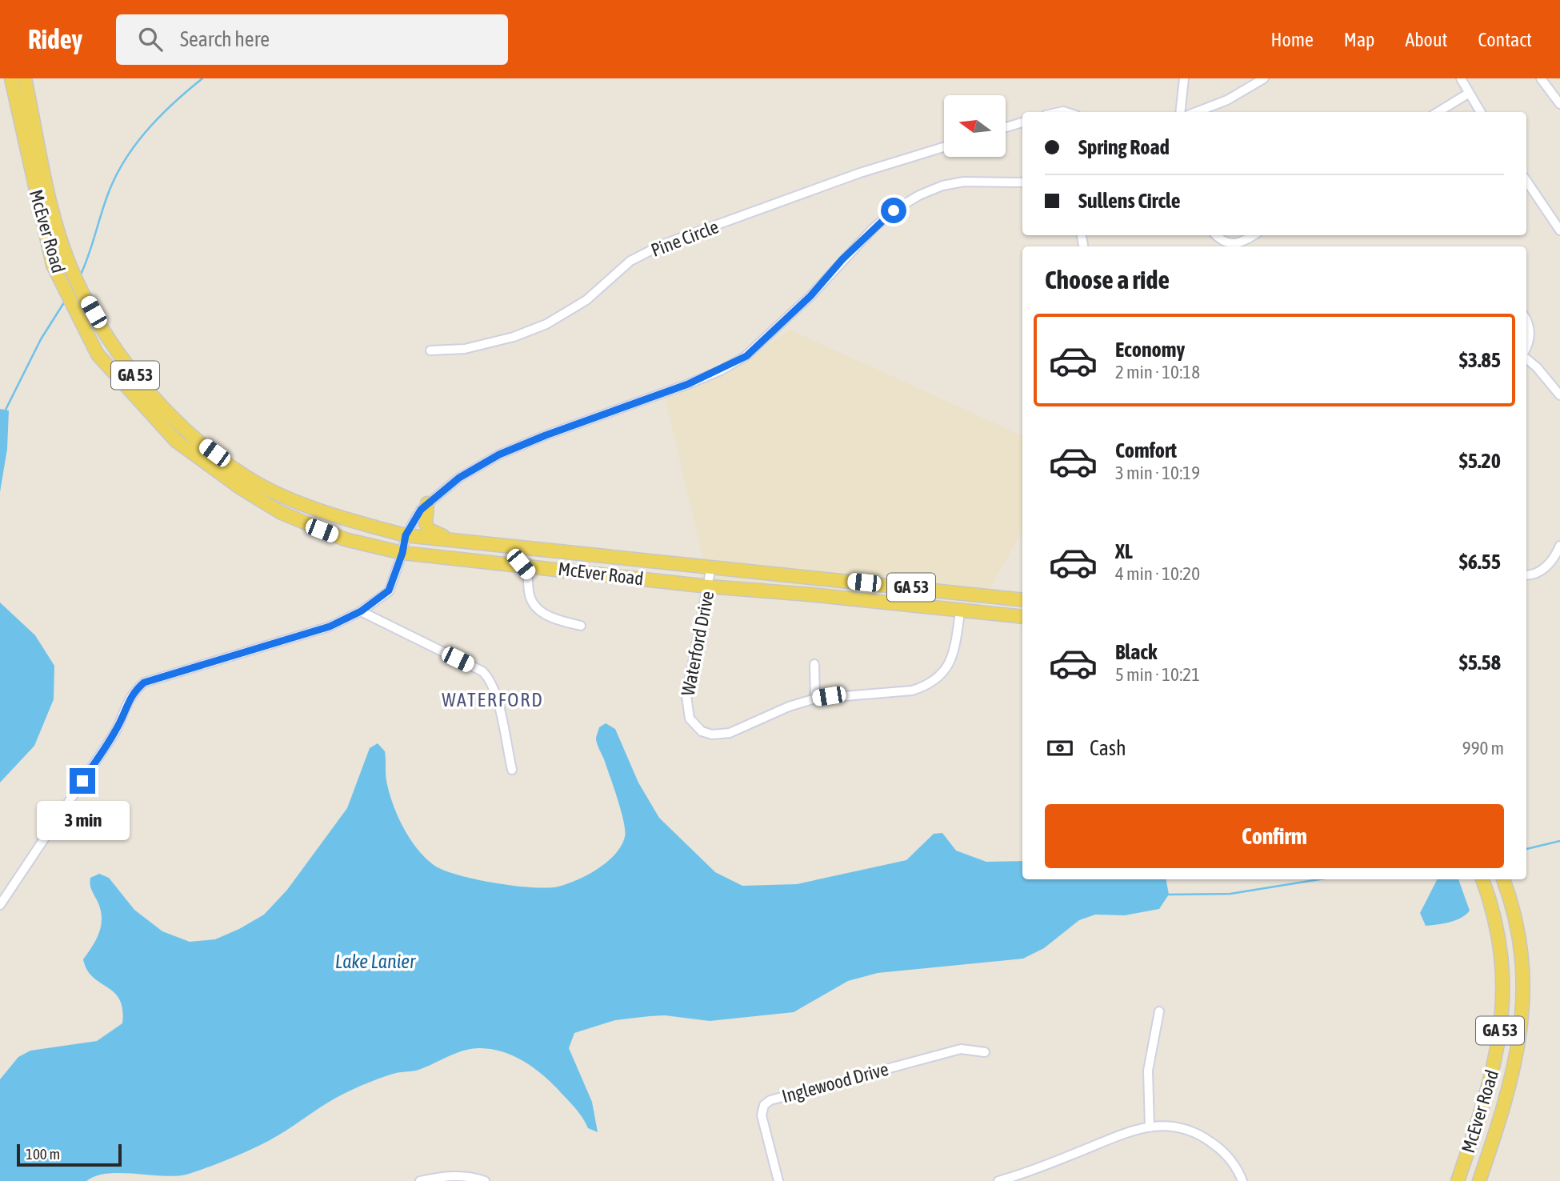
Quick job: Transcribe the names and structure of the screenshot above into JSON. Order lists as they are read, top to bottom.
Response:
{
  "streets": {
    "main road": ["McEver Road", "GA 53"],
    "street": ["Pine Circle", "Waterford Drive", "Inglewood Drive"]
  },
  "crossings": [
    ["McEver Road", "Waterford Drive"]
  ],
  "districts": ["WATERFORD"],
  "water": ["Lake Lanier"],
  "scale_bar": "100 m",
  "north": "left",
  "page": {
    "header": "Ridey",
    "search": "Search here",
    "nav": [
      "Home",
      "Map",
      "About",
      "Contact"
    ],
    "banner": ["Spring Road", "Sullens Circle"],
    "heading": "Choose a ride",
    "list": [
      {
        "name": "Economy",
        "note": "2 min · 10:18",
        "value": "$3.85"
      },
      {
        "name": "Comfort",
        "note": "3 min · 10:19",
        "value": "$5.20"
      },
      {
        "name": "XL",
        "note": "4 min · 10:20",
        "value": "$6.55"
      },
      {
        "name": "Black",
        "note": "5 min · 10:21",
        "value": "$5.58"
      }
    ],
    "pay": ["Cash", "990 m"],
    "buttons": "Confirm",
    "bubble": "3 min",
    "scale": "100 m"
  }
}
